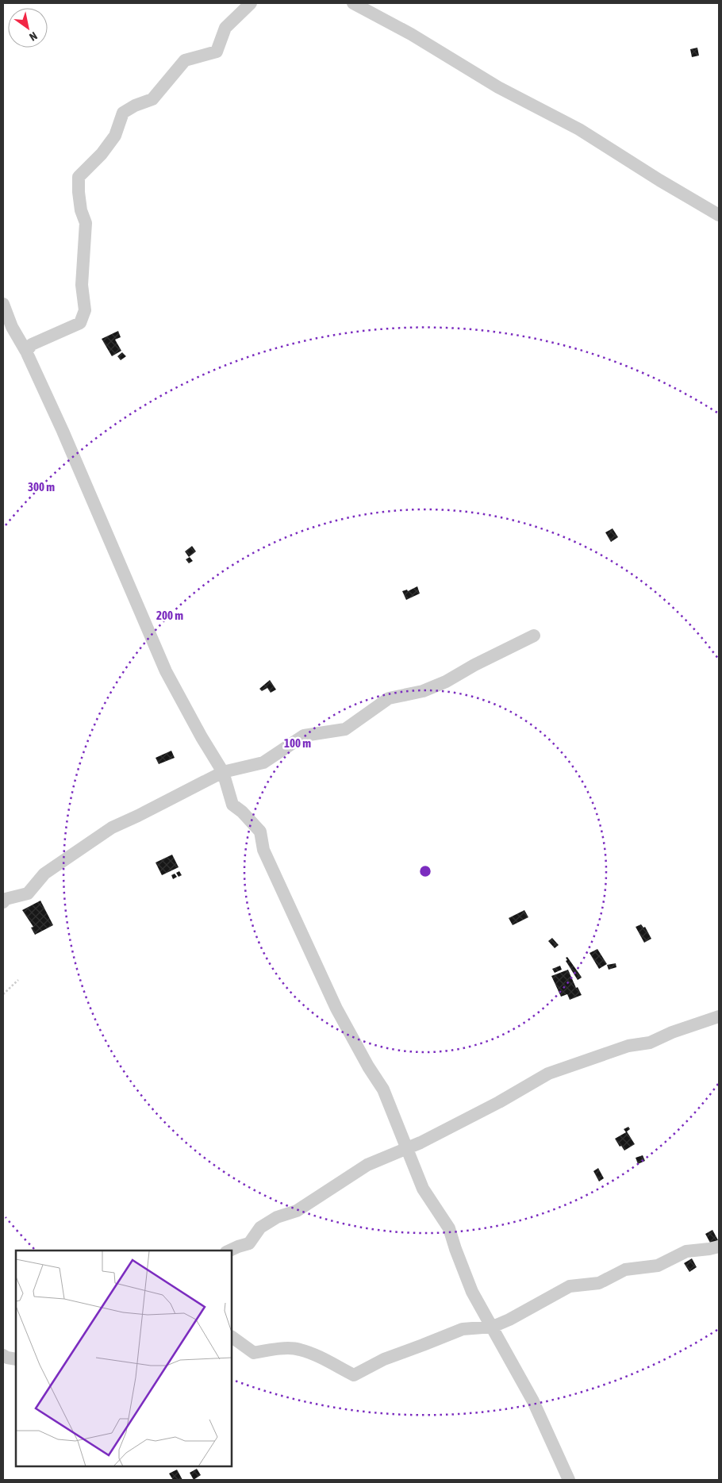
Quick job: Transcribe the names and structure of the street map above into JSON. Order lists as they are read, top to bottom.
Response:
{
  "north": "bottom right",
  "rings": ["300 m", "200 m", "100 m"]
}
